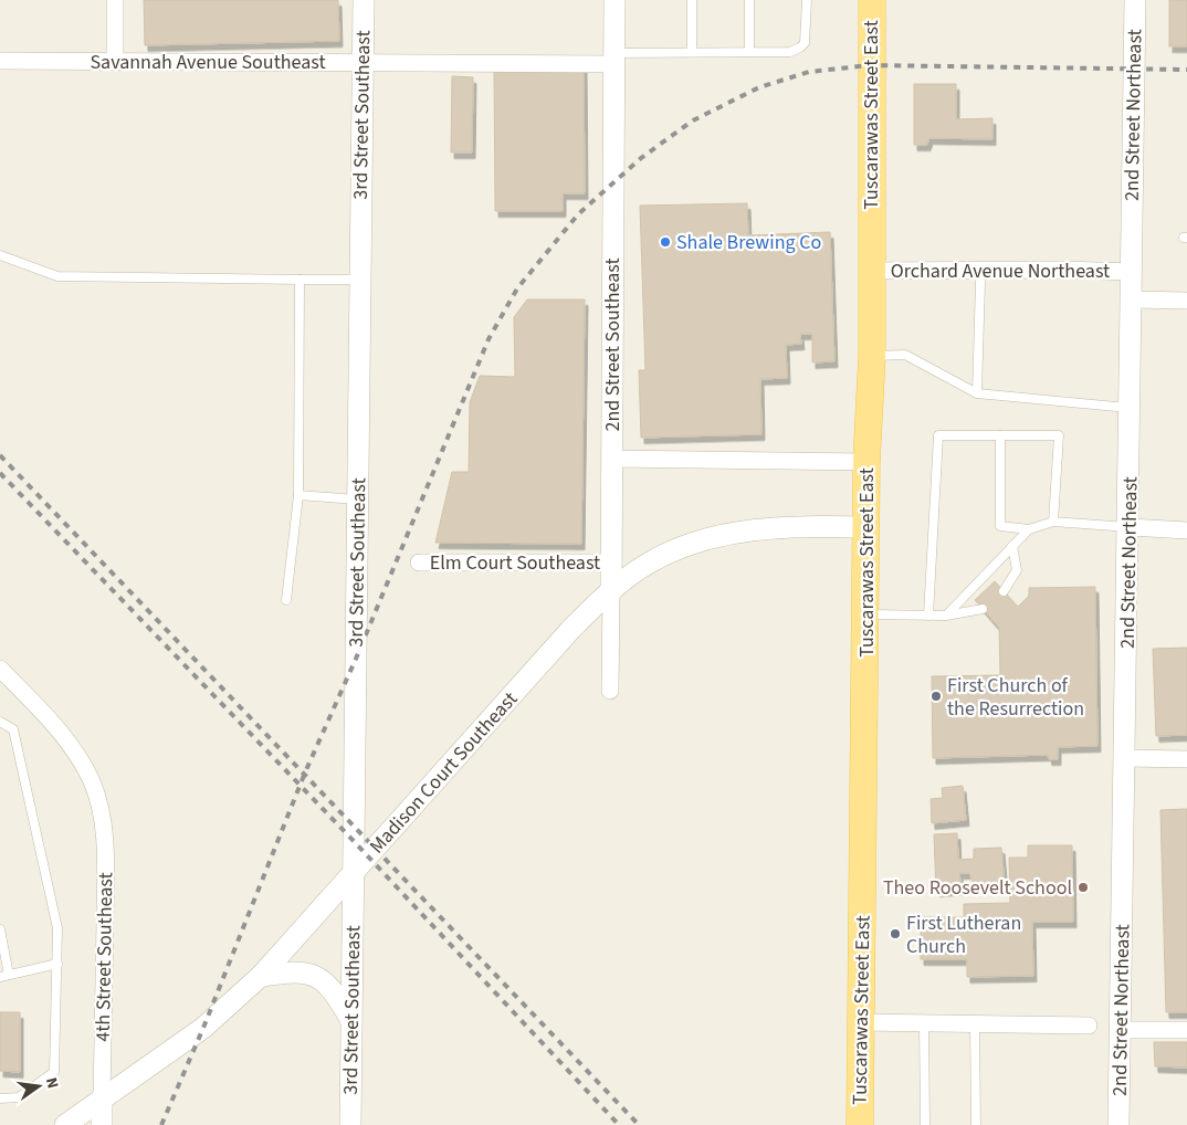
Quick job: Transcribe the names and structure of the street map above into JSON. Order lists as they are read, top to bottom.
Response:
{
  "streets": {
    "main road": ["Tuscarawas Street East"],
    "street": [
      "Savannah Avenue Southeast",
      "3rd Street Southeast",
      "2nd Street Northeast",
      "Orchard Avenue Northeast",
      "2nd Street Southeast",
      "Elm Court Southeast",
      "Madison Court Southeast",
      "4th Street Southeast"
    ]
  },
  "crossings": [
    ["Savannah Avenue Southeast", "3rd Street Southeast"],
    ["Savannah Avenue Southeast", "2nd Street Southeast"],
    ["3rd Street Southeast", "Madison Court Southeast"],
    ["Tuscarawas Street East", "Orchard Avenue Northeast"],
    ["Tuscarawas Street East", "Madison Court Southeast"],
    ["2nd Street Northeast", "Orchard Avenue Northeast"],
    ["2nd Street Southeast", "Elm Court Southeast"],
    ["2nd Street Southeast", "Madison Court Southeast"],
    ["Madison Court Southeast", "4th Street Southeast"]
  ],
  "places": [
    "Shale Brewing Co",
    "First Church of the Resurrection",
    "Theo Roosevelt School",
    "First Lutheran Church"
  ],
  "north": "right"
}
